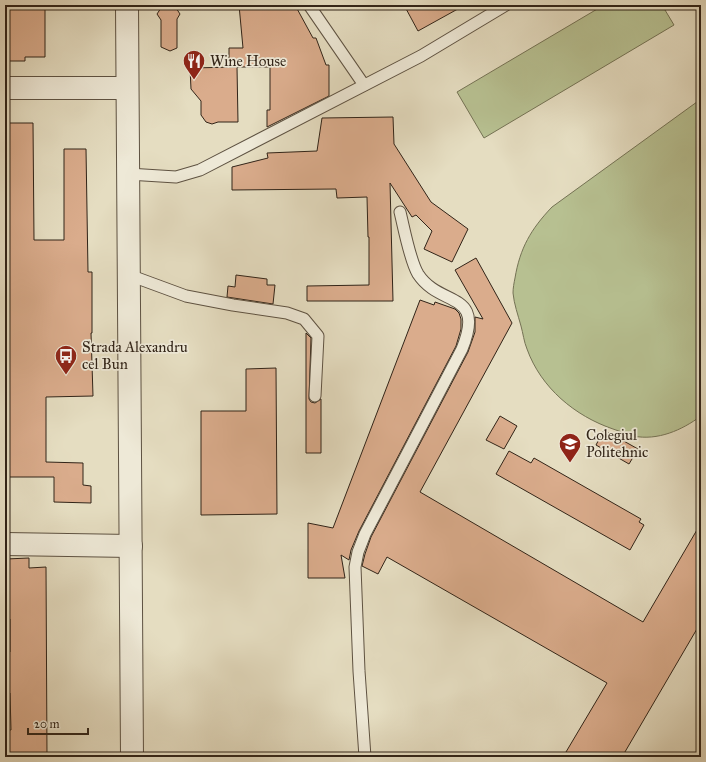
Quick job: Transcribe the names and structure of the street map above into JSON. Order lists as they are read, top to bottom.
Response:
{
  "places": {
    "restaurant": ["Wine House"],
    "bus stop": ["Strada Alexandru cel Bun"],
    "school or university": ["Colegiul Politehnic"]
  },
  "scale_bar": "20 m"
}
